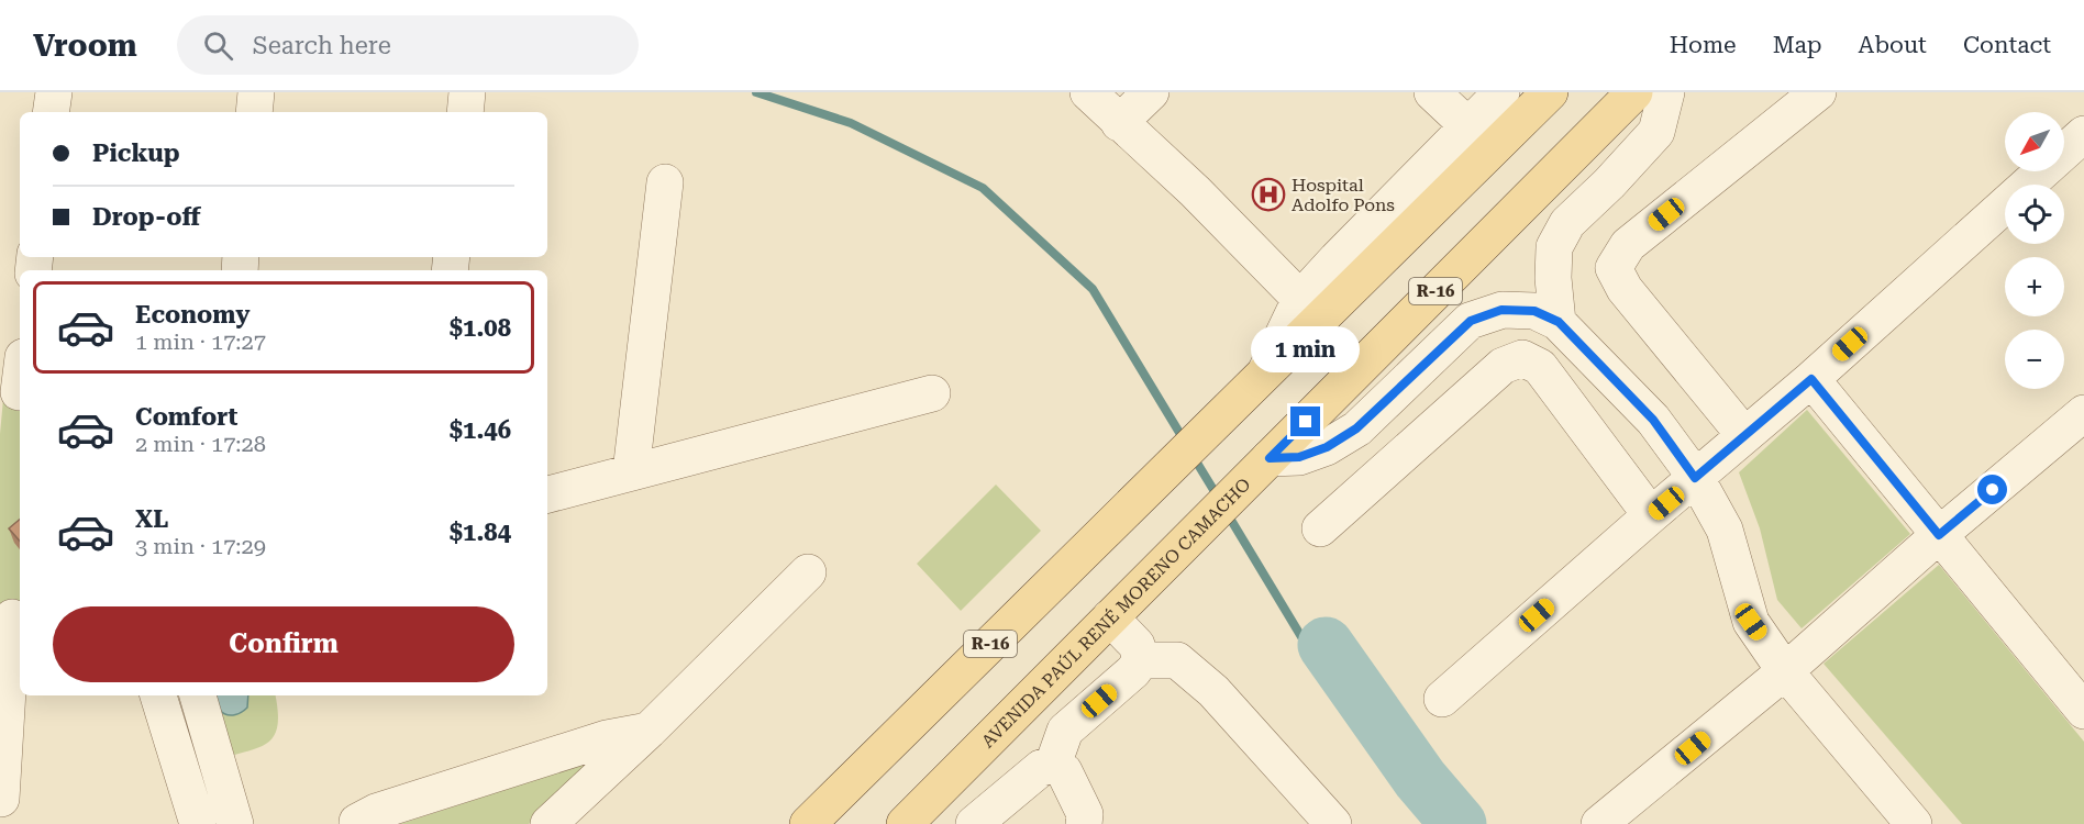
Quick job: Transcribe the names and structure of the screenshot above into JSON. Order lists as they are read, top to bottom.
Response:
{
  "streets": {
    "main road": ["R-16", "AVENIDA PAÚL RENÉ MORENO CAMACHO"]
  },
  "places": {
    "hospital": ["Hospital Adolfo Pons"]
  },
  "north": "bottom left",
  "page": {
    "header": "Vroom",
    "search": "Search here",
    "nav": [
      "Home",
      "Map",
      "About",
      "Contact"
    ],
    "map_buttons": ["+", "−"],
    "banner": ["Pickup", "Drop-off"],
    "list": [
      {
        "name": "Economy",
        "note": "1 min · 17:27",
        "value": "$1.08"
      },
      {
        "name": "Comfort",
        "note": "2 min · 17:28",
        "value": "$1.46"
      },
      {
        "name": "XL",
        "note": "3 min · 17:29",
        "value": "$1.84"
      }
    ],
    "bubble": "1 min",
    "buttons": "Confirm"
  }
}
